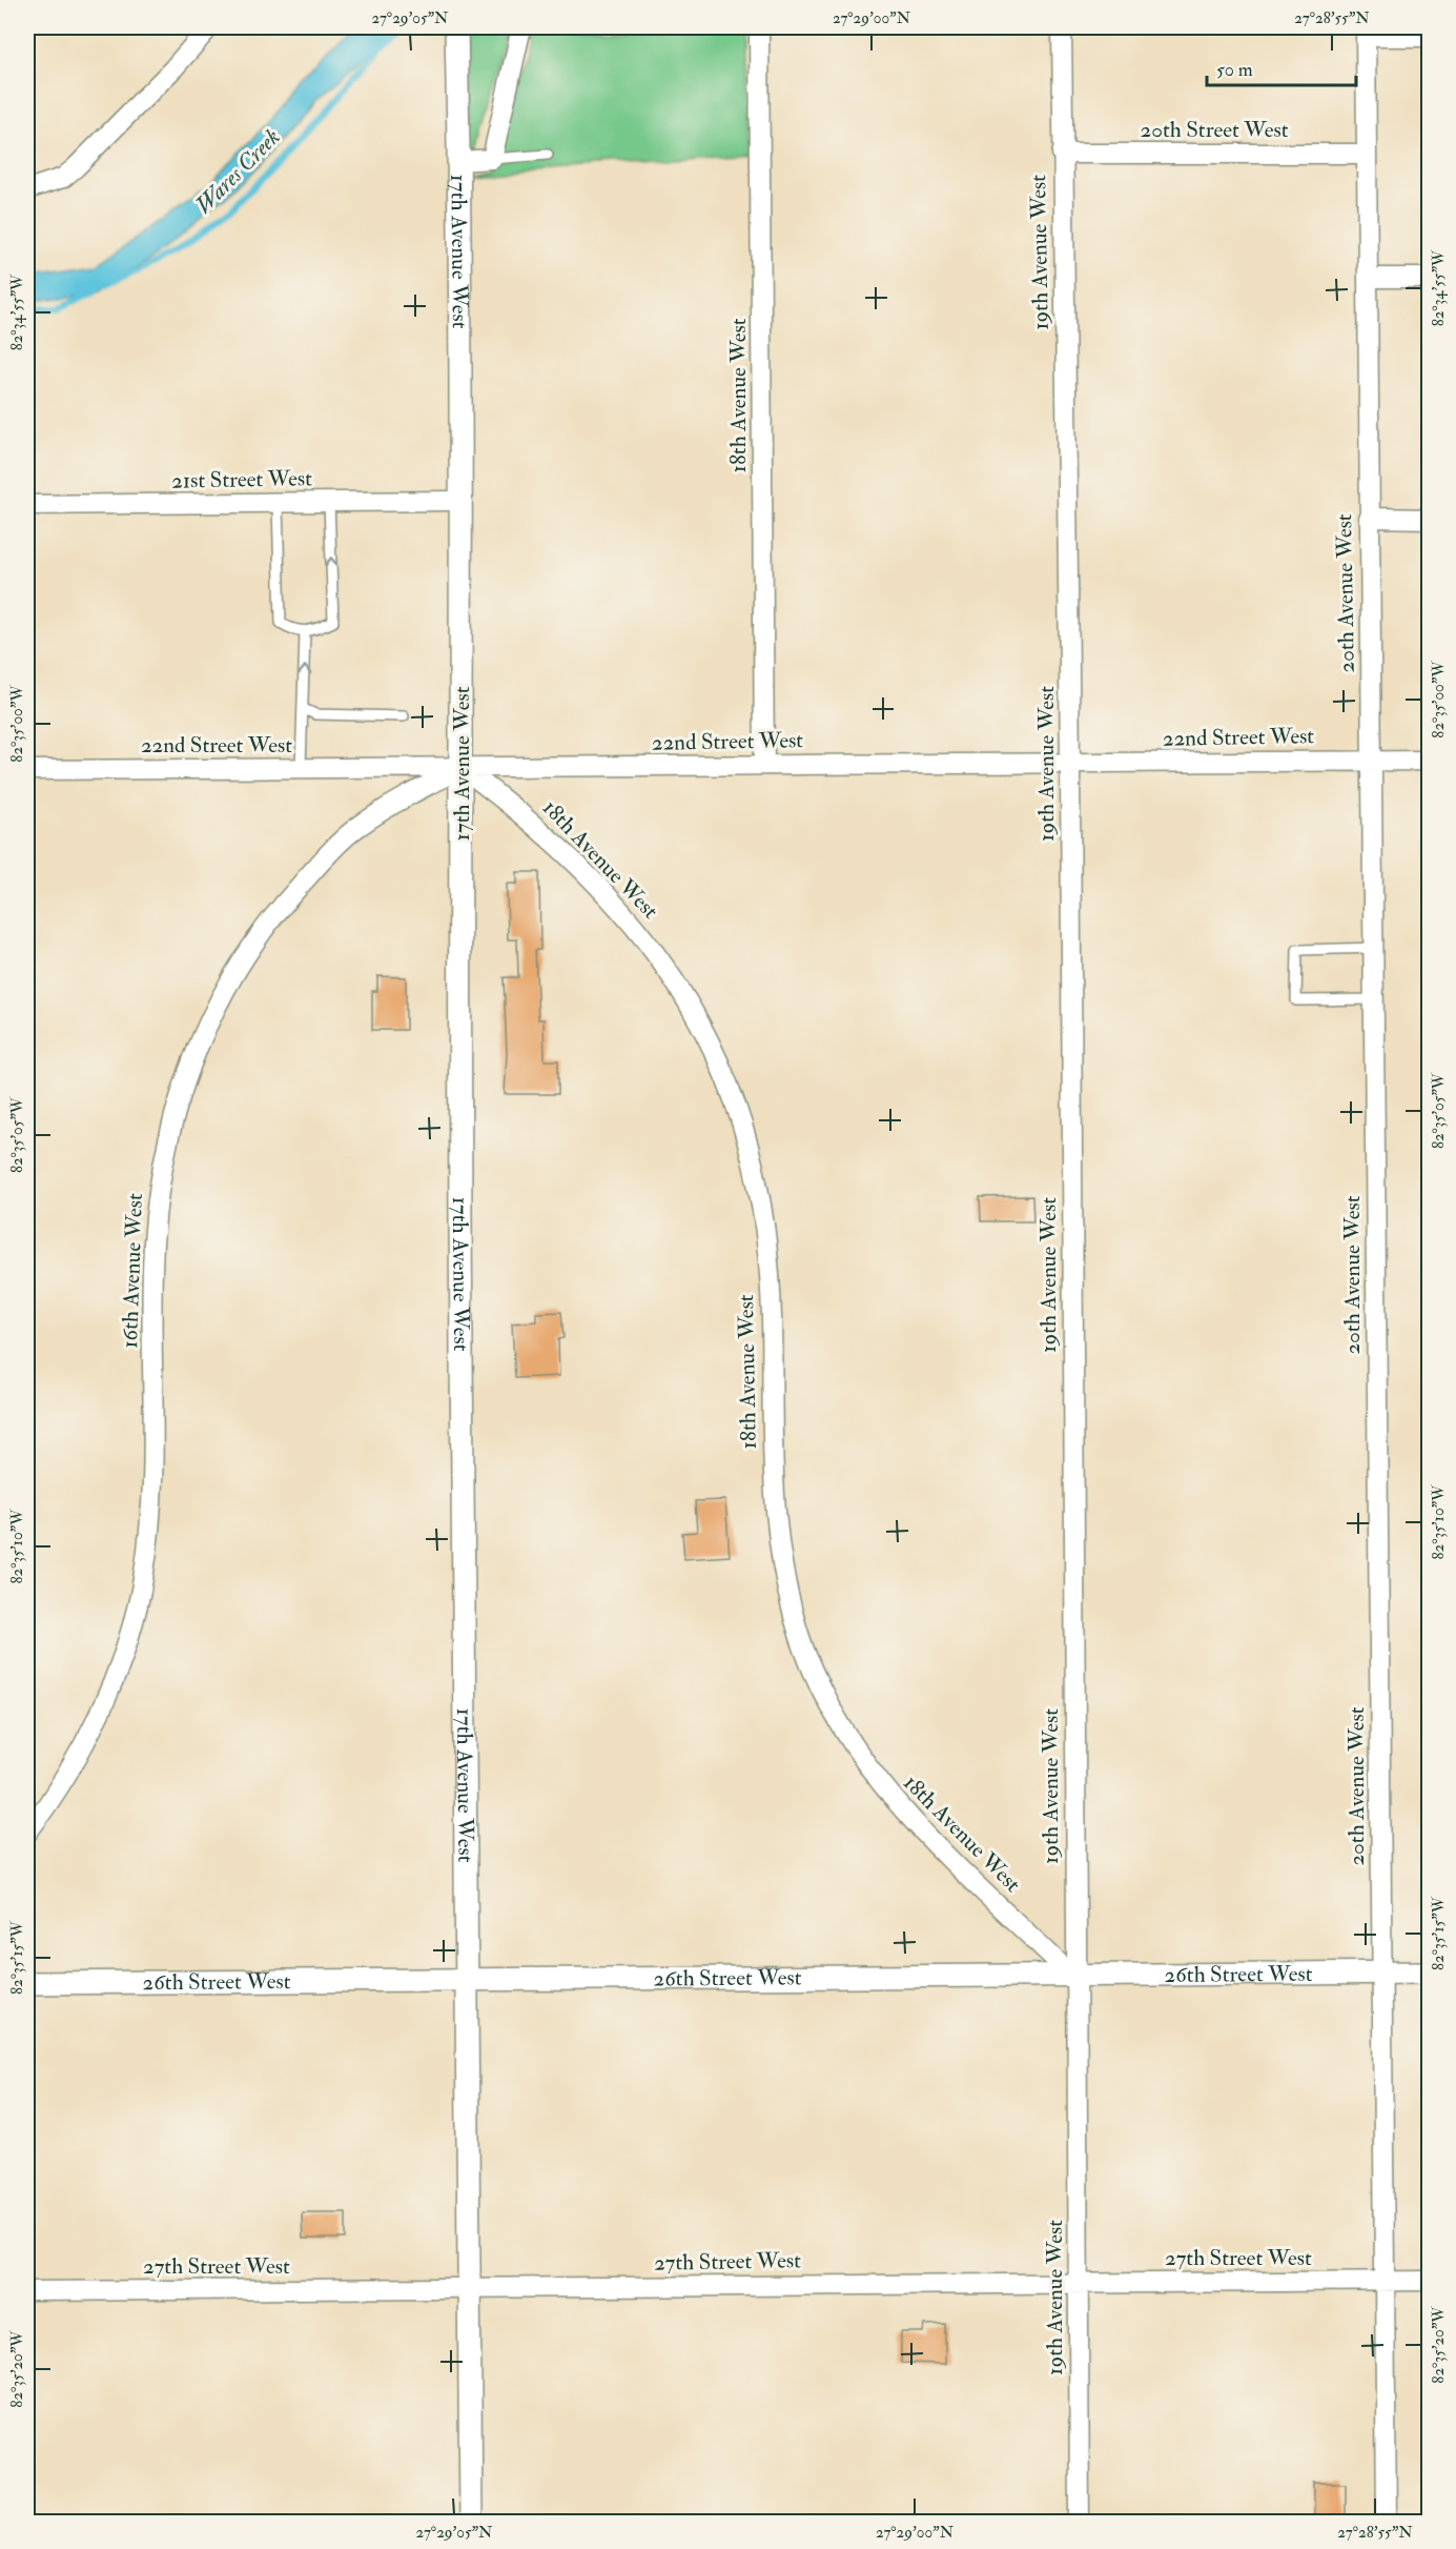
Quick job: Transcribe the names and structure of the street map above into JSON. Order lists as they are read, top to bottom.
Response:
{
  "streets": {
    "street": [
      "20th Street West",
      "17th Avenue West",
      "19th Avenue West",
      "18th Avenue West",
      "21st Street West",
      "20th Avenue West",
      "22nd Street West",
      "16th Avenue West",
      "26th Street West",
      "27th Street West"
    ]
  },
  "crossings": [
    ["20th Street West", "19th Avenue West"],
    ["20th Street West", "20th Avenue West"],
    ["17th Avenue West", "18th Avenue West"],
    ["17th Avenue West", "21st Street West"],
    ["17th Avenue West", "22nd Street West"],
    ["17th Avenue West", "16th Avenue West"],
    ["17th Avenue West", "26th Street West"],
    ["17th Avenue West", "27th Street West"],
    ["19th Avenue West", "18th Avenue West"],
    ["19th Avenue West", "22nd Street West"],
    ["19th Avenue West", "26th Street West"],
    ["19th Avenue West", "27th Street West"],
    ["18th Avenue West", "22nd Street West"],
    ["18th Avenue West", "16th Avenue West"],
    ["18th Avenue West", "26th Street West"],
    ["20th Avenue West", "22nd Street West"],
    ["20th Avenue West", "26th Street West"],
    ["20th Avenue West", "27th Street West"],
    ["22nd Street West", "16th Avenue West"]
  ],
  "water": ["Wares Creek"],
  "scale_bar": "50 m",
  "coordinates": [
    "27°29'05\"N",
    "27°29'00\"N",
    "27°28'55\"N",
    "82°34'55\"W",
    "82°35'00\"W",
    "82°35'05\"W",
    "82°35'10\"W",
    "82°35'15\"W",
    "82°35'20\"W"
  ]
}
